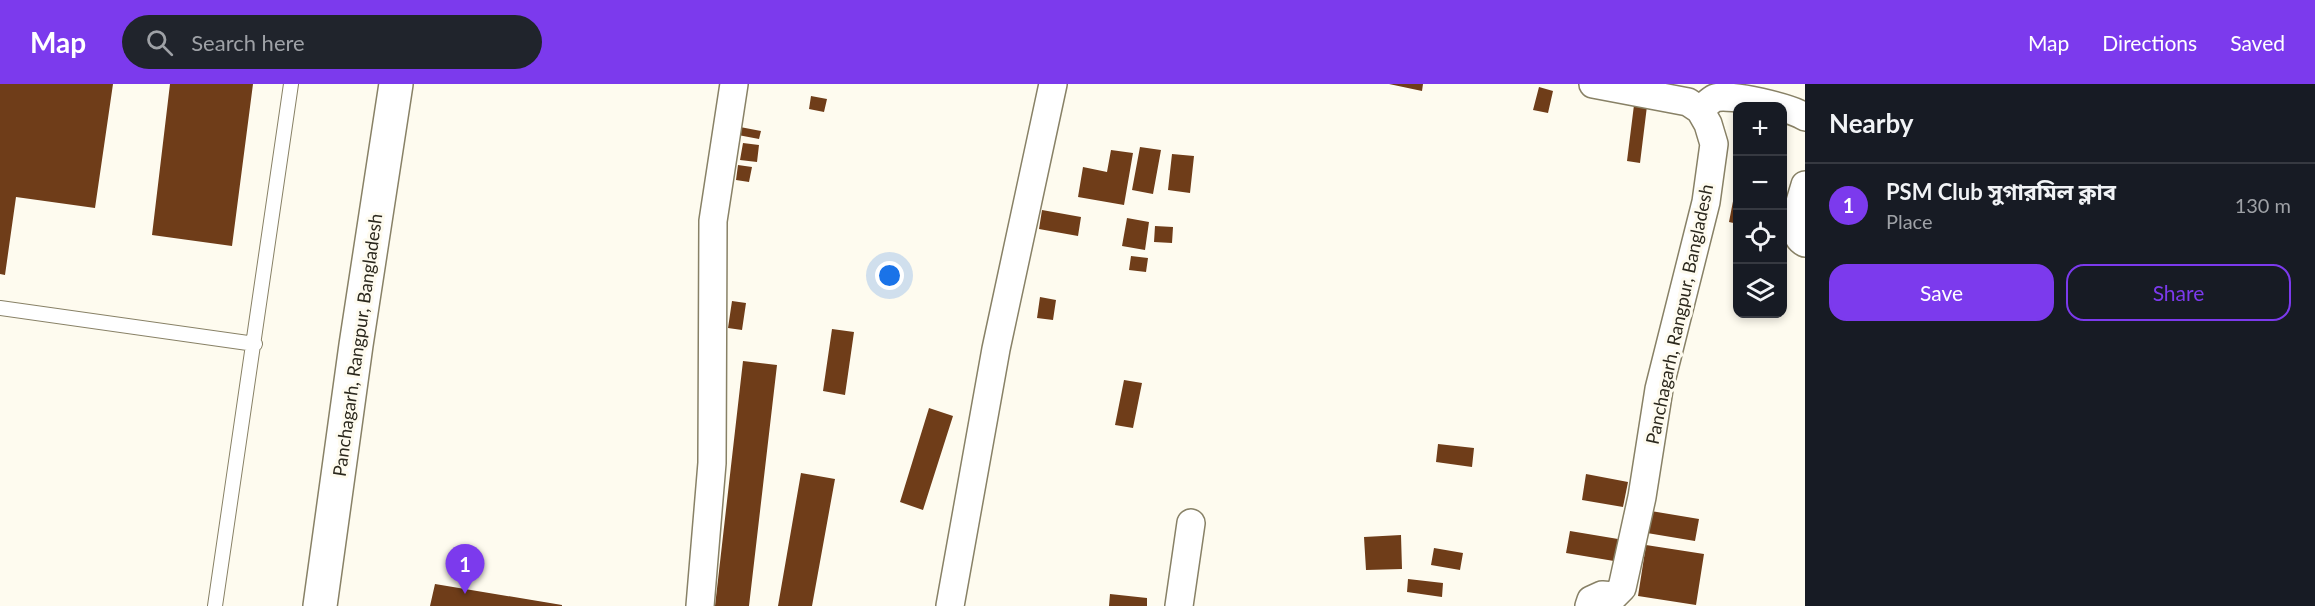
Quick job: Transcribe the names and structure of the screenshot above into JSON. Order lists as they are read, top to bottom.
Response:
{
  "streets": {
    "street": ["Panchagarh, Rangpur, Bangladesh"]
  },
  "page": {
    "header": "Map",
    "search": "Search here",
    "nav": ["Map", "Directions", "Saved"],
    "heading": "Nearby",
    "map_buttons": ["+", "−"],
    "list": [
      {
        "mark": "1",
        "name": "PSM Club সুগারমিল ক্লাব",
        "note": "Place",
        "value": "130 m"
      }
    ],
    "buttons": ["Save", "Share"],
    "pins": "1"
  }
}
